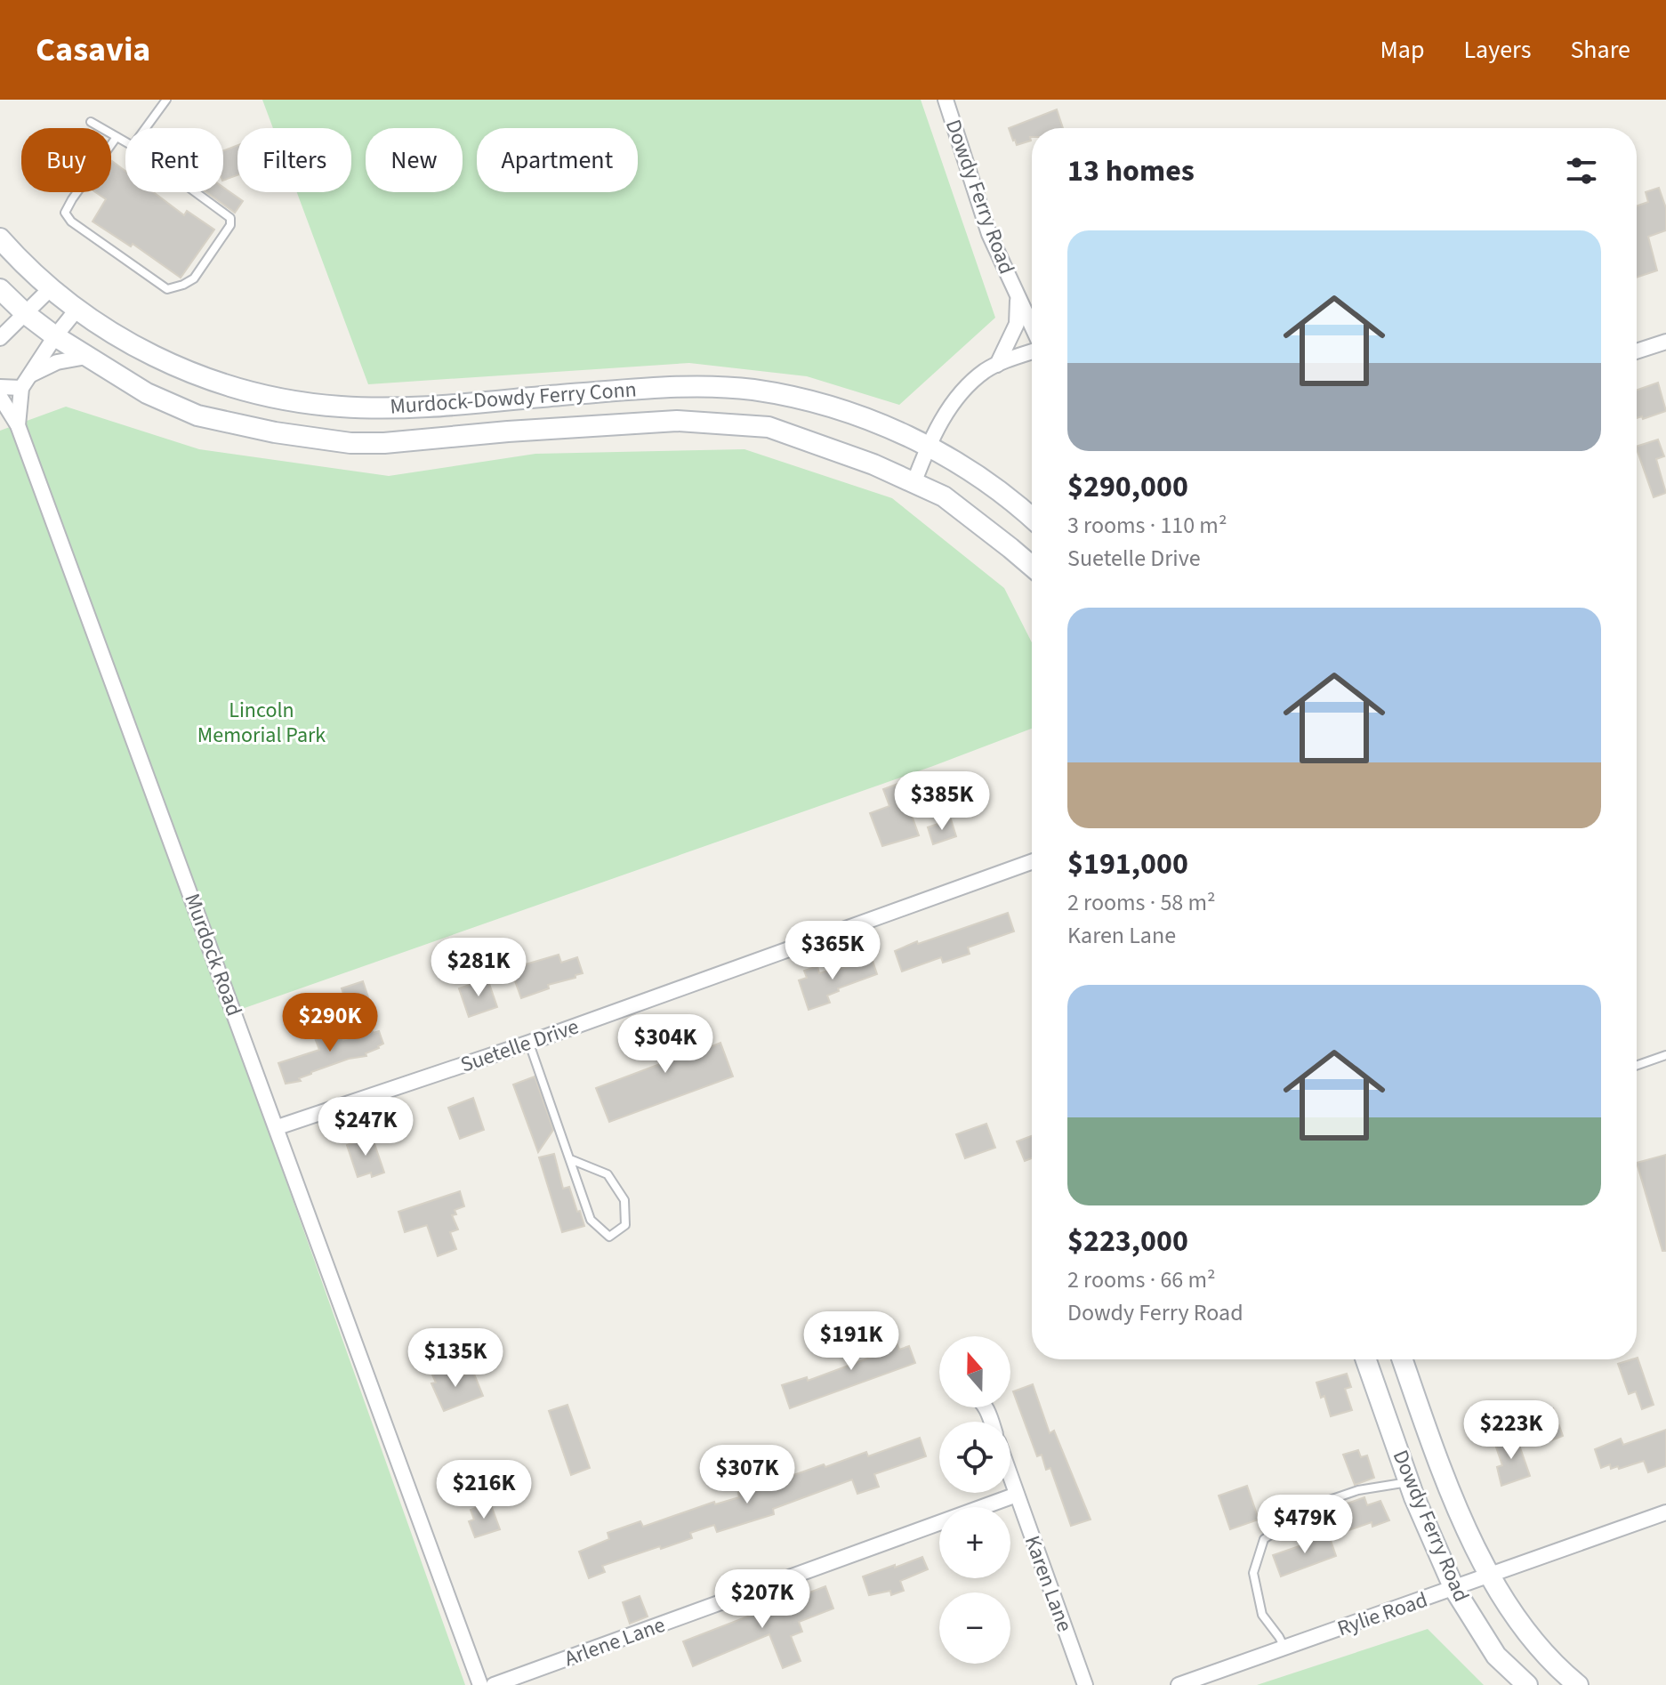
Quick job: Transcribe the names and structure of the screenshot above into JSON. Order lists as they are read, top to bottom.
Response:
{
  "streets": {
    "main road": ["Dowdy Ferry Road", "Murdock-Dowdy Ferry Conn"],
    "street": [
      "Murdock Road",
      "Suetelle Drive",
      "Karen Lane",
      "Rylie Road",
      "Arlene Lane"
    ]
  },
  "crossings": [
    ["Dowdy Ferry Road", "Murdock-Dowdy Ferry Conn"],
    ["Dowdy Ferry Road", "Rylie Road"],
    ["Murdock-Dowdy Ferry Conn", "Murdock Road"],
    ["Murdock Road", "Suetelle Drive"],
    ["Karen Lane", "Arlene Lane"]
  ],
  "parks": ["Lincoln Memorial Park"],
  "north": "top",
  "page": {
    "header": "Casavia",
    "nav": ["Map", "Layers", "Share"],
    "chip": [
      "Buy",
      "Rent",
      "Filters",
      "New",
      "Apartment"
    ],
    "heading": "13 homes",
    "list": [
      {
        "name": "$290,000",
        "note": "3 rooms · 110 m² · Suetelle Drive"
      },
      {
        "name": "$191,000",
        "note": "2 rooms · 58 m² · Karen Lane"
      },
      {
        "name": "$223,000",
        "note": "2 rooms · 66 m² · Dowdy Ferry Road"
      }
    ],
    "price": [
      "$385K",
      "$365K",
      "$281K",
      "$290K",
      "$304K",
      "$247K",
      "$191K",
      "$135K",
      "$223K",
      "$307K",
      "$216K",
      "$479K",
      "$207K"
    ],
    "map_buttons": ["+", "−"]
  }
}
